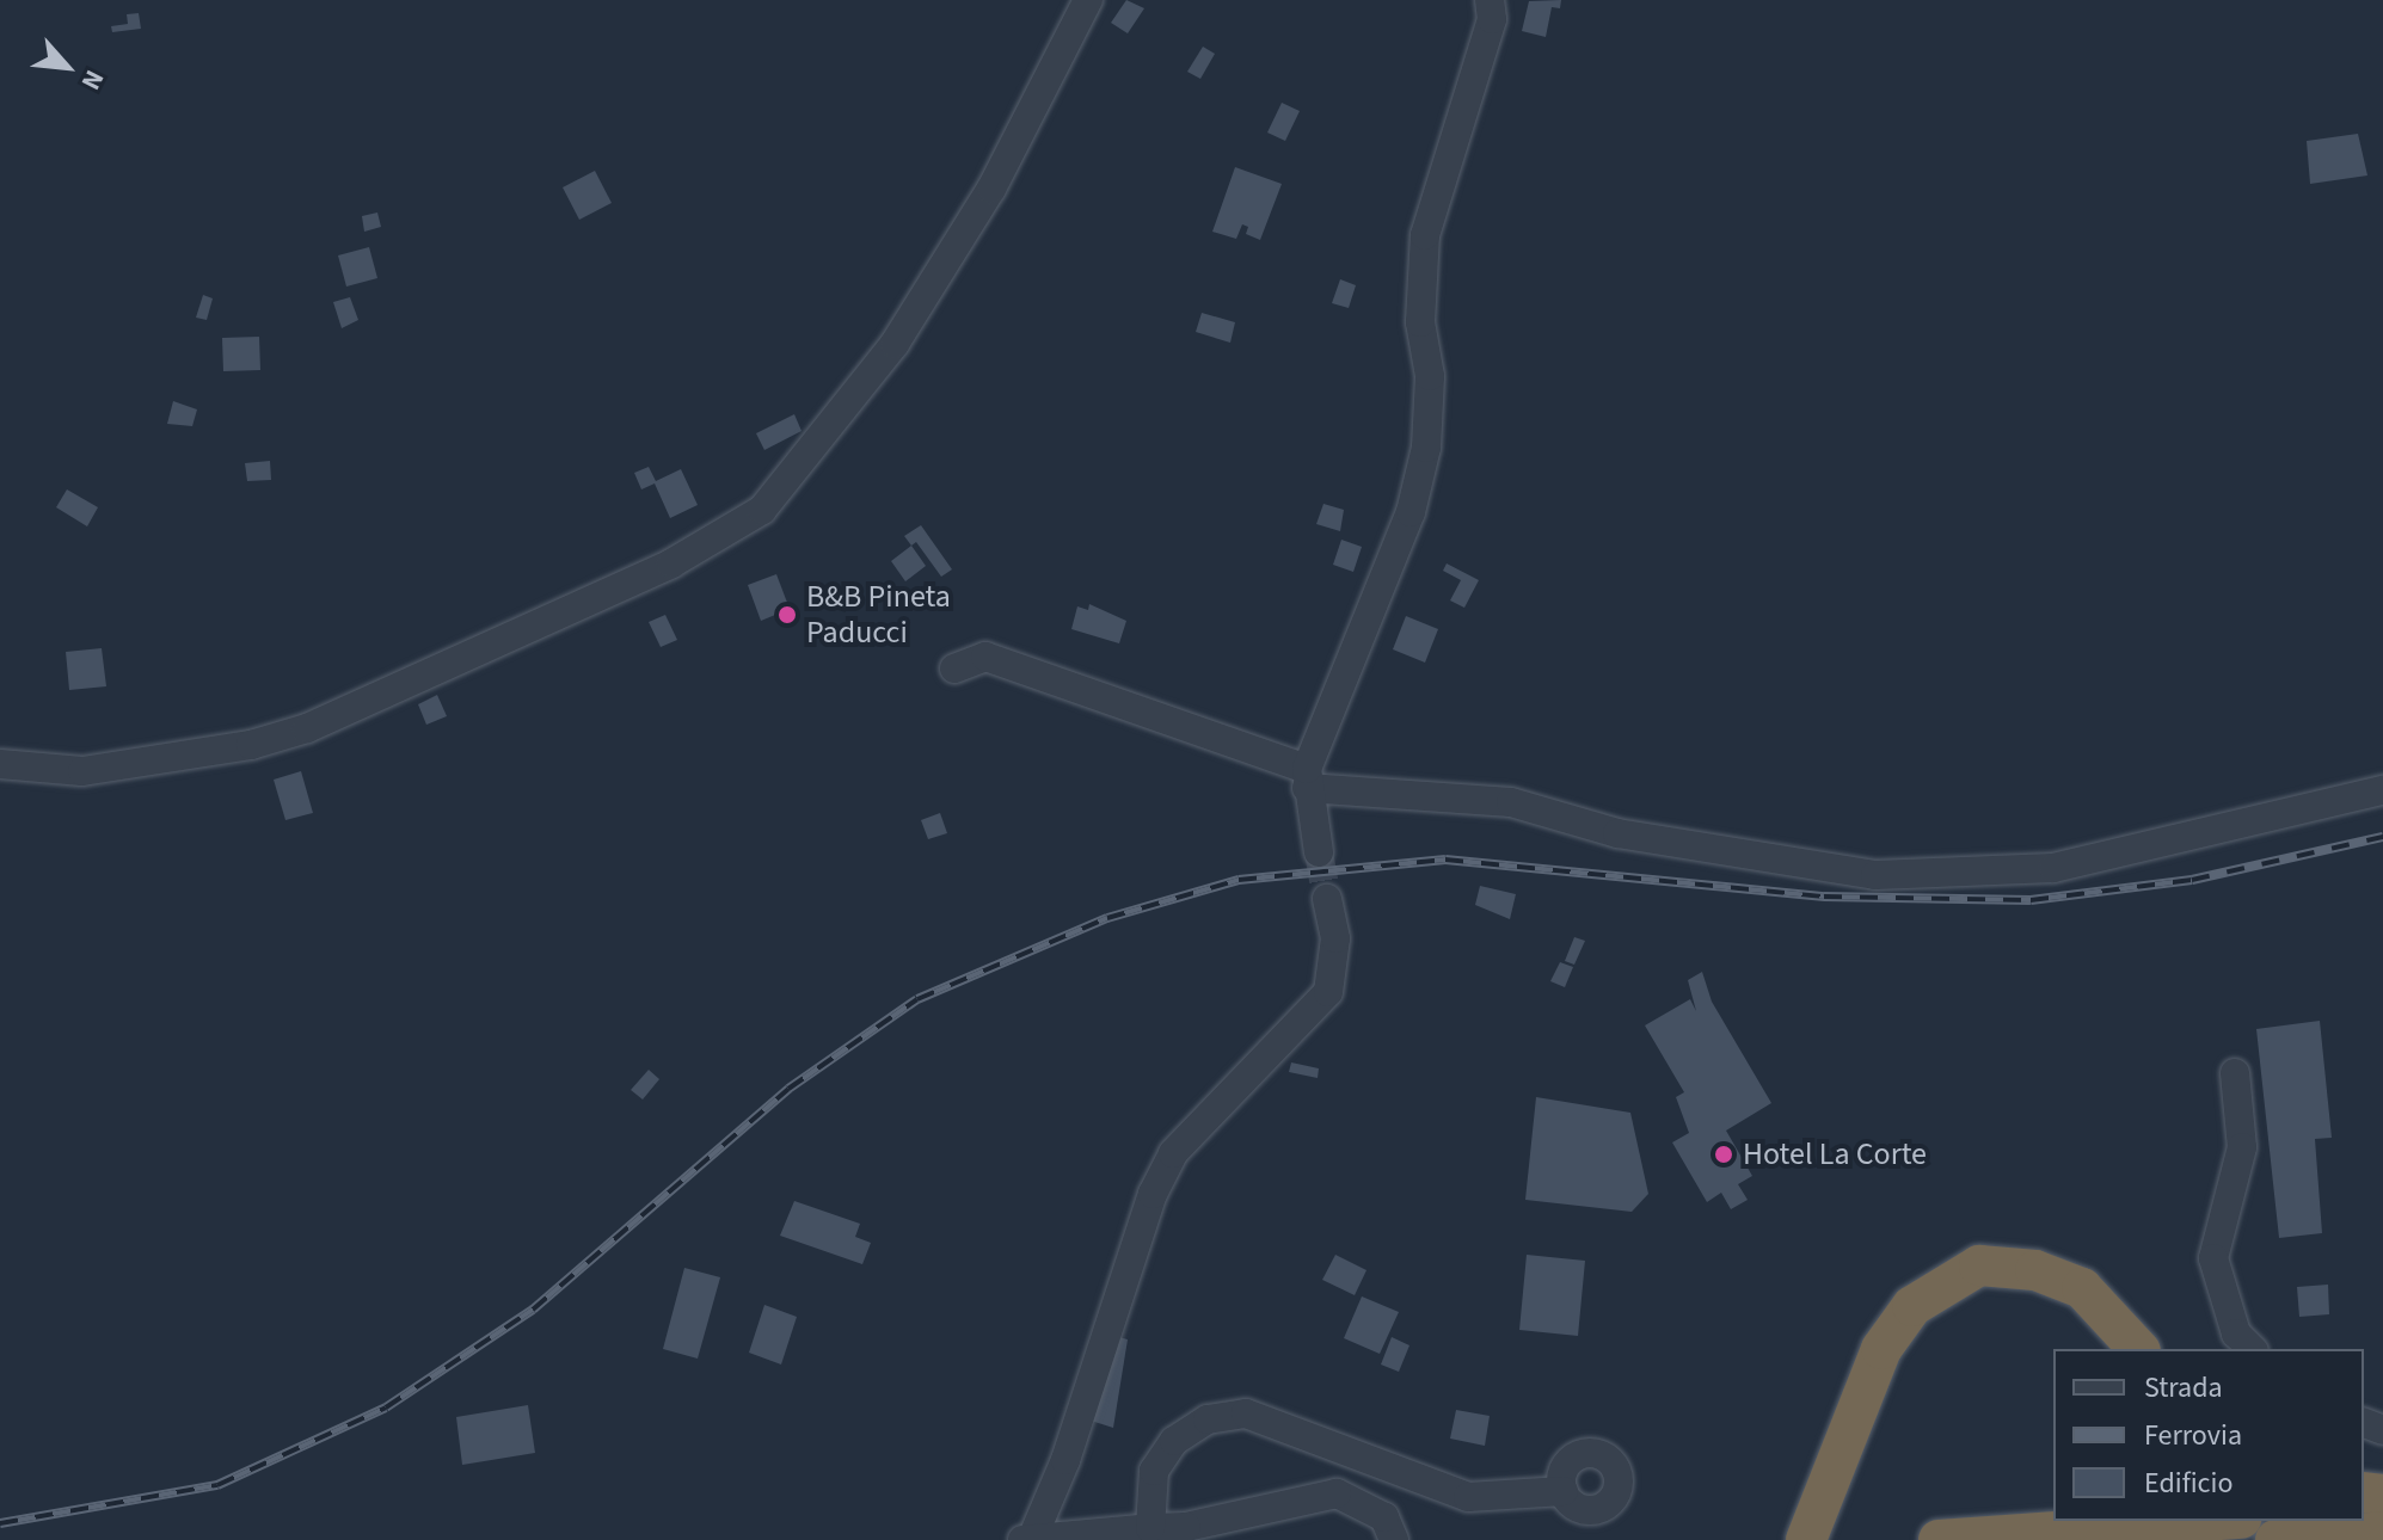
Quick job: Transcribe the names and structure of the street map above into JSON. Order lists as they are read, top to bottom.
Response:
{
  "places": ["B&B Pineta Paducci", "Hotel La Corte"],
  "legend": ["Strada", "Ferrovia", "Edificio"],
  "north": "bottom right"
}
